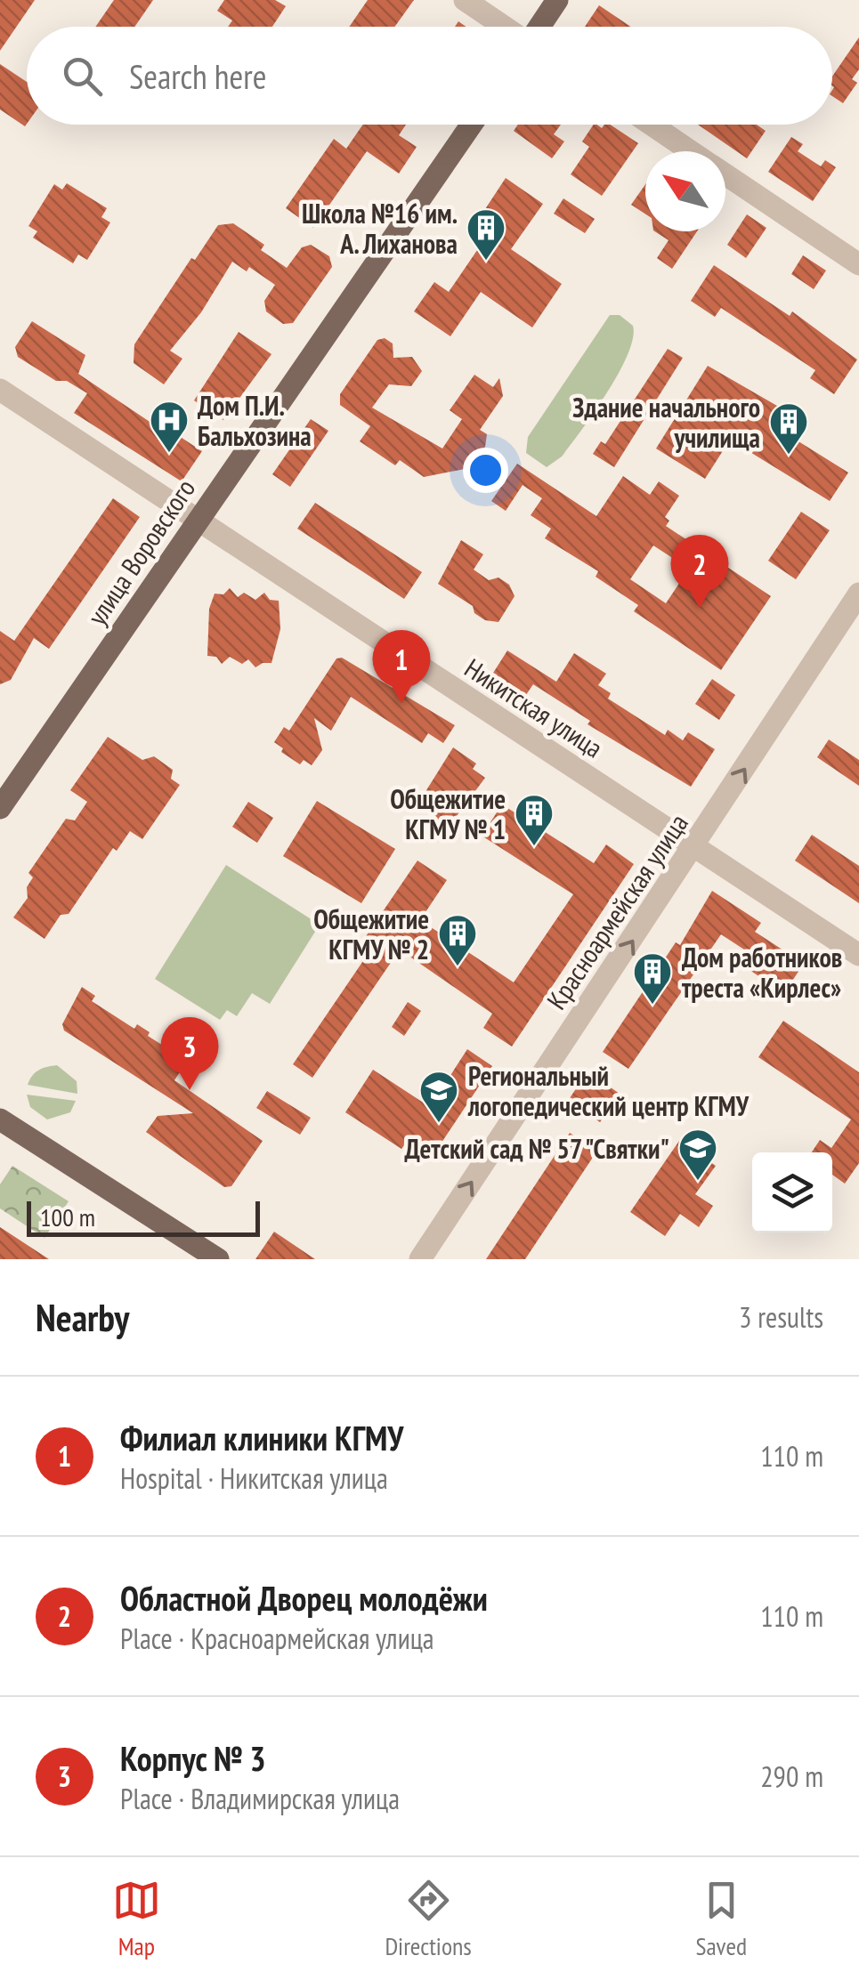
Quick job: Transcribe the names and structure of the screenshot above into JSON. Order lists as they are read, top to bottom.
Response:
{
  "streets": {
    "main road": ["улица Воровского"],
    "street": ["Никитская улица", "Красноармейская улица"]
  },
  "crossings": [
    ["улица Воровского", "Никитская улица"],
    ["Никитская улица", "Красноармейская улица"]
  ],
  "one_way": ["Красноармейская улица"],
  "places": {
    "building": [
      "Школа №16 им. А. Лиханова",
      "Здание начального училища",
      "Общежитие КГМУ № 1",
      "Общежитие КГМУ № 2",
      "Дом работников треста «Кирлес»"
    ],
    "hospital": ["Дом П.И. Бальхозина"],
    "school or university": ["Региональный логопедический центр КГМУ", "Детский сад № 57 \"Святки\""]
  },
  "scale_bar": "100 m",
  "north": "top left",
  "page": {
    "search": "Search here",
    "pins": ["2", "1", "3"],
    "scale": "100 m",
    "heading": ["Nearby", "3 results"],
    "list": [
      {
        "mark": "1",
        "name": "Филиал клиники КГМУ",
        "note": "Hospital · Никитская улица",
        "value": "110 m"
      },
      {
        "mark": "2",
        "name": "Областной Дворец молодёжи",
        "note": "Place · Красноармейская улица",
        "value": "110 m"
      },
      {
        "mark": "3",
        "name": "Корпус № 3",
        "note": "Place · Владимирская улица",
        "value": "290 m"
      }
    ],
    "nav": ["Map", "Directions", "Saved"]
  }
}
